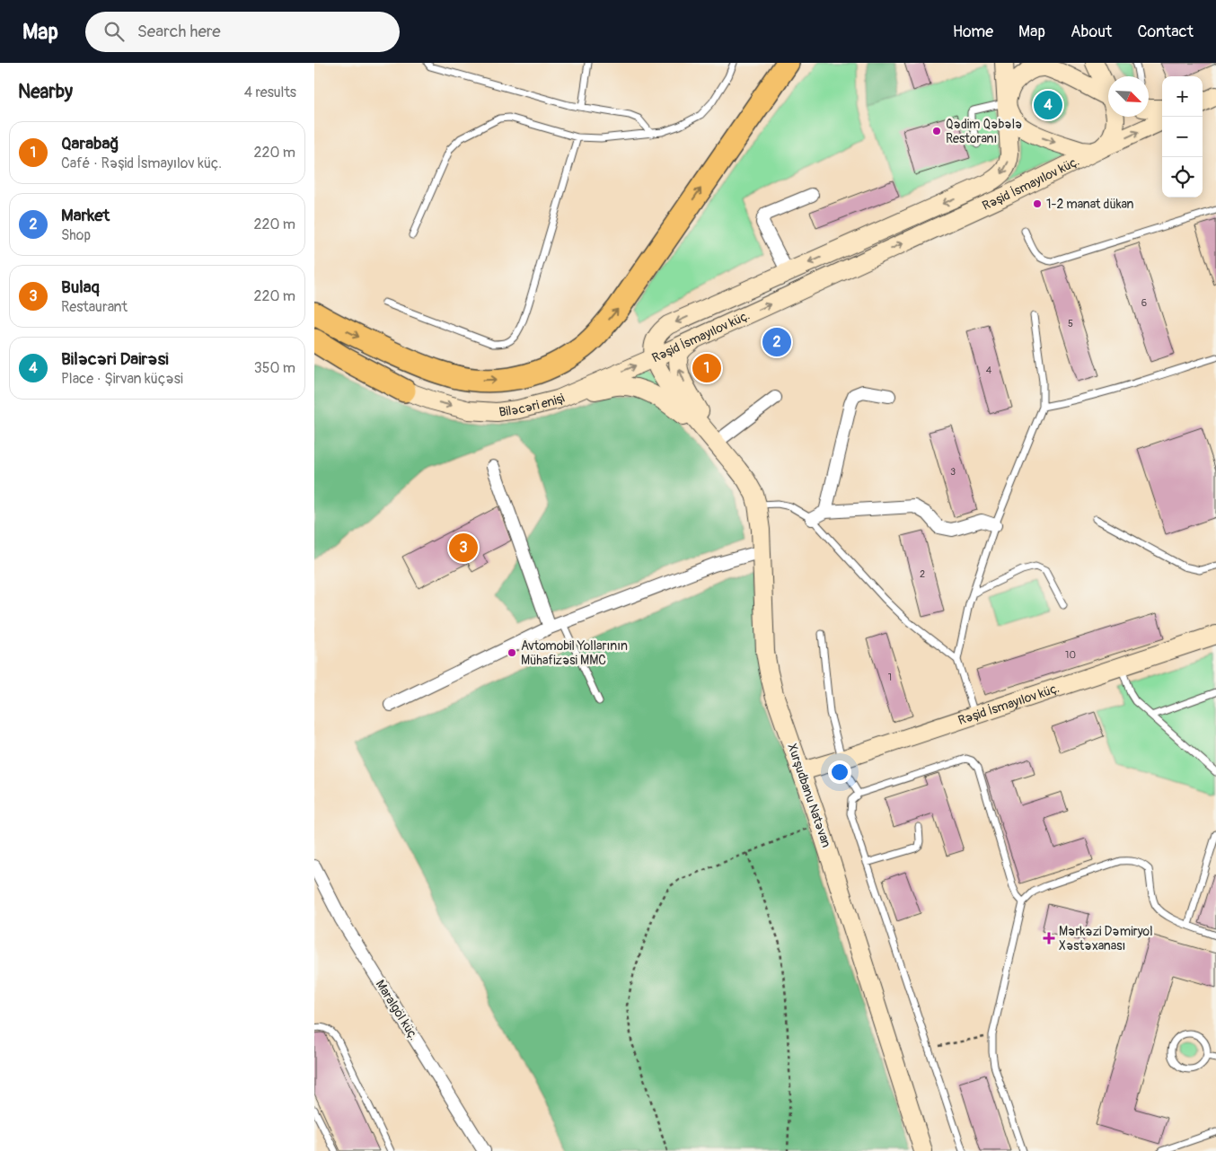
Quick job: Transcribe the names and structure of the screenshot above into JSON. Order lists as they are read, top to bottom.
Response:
{
  "streets": {
    "main road": ["Rəşid İsmayılov küç.", "Biləcəri enişi", "Xurşudbanu Natəvan"],
    "street": ["Maralgöl küç."]
  },
  "crossings": [
    ["Rəşid İsmayılov küç.", "Biləcəri enişi"],
    ["Rəşid İsmayılov küç.", "Xurşudbanu Natəvan"]
  ],
  "one_way": ["Biləcəri enişi"],
  "places": {
    "other": ["Qədim Qəbələ Restoranı", "1-2 manat dükan", "Avtomobil Yollarının Mühafizəsi MMC"],
    "health": ["Mərkəzi Dəmiryol Xəstəxanası"]
  },
  "house_numbers": [
    "6",
    "5",
    "4",
    "3",
    "2",
    "10",
    "1"
  ],
  "north": "bottom right",
  "page": {
    "header": "Map",
    "search": "Search here",
    "nav": [
      "Home",
      "Map",
      "About",
      "Contact"
    ],
    "heading": ["Nearby", "4 results"],
    "map_buttons": ["+", "−"],
    "pins": [
      "4",
      "2",
      "1",
      "3"
    ],
    "list": [
      {
        "mark": "1",
        "name": "Qarabağ",
        "note": "Café · Rəşid İsmayılov küç.",
        "value": "220 m"
      },
      {
        "mark": "2",
        "name": "Market",
        "note": "Shop",
        "value": "220 m"
      },
      {
        "mark": "3",
        "name": "Bulaq",
        "note": "Restaurant",
        "value": "220 m"
      },
      {
        "mark": "4",
        "name": "Biləcəri Dairəsi",
        "note": "Place · Şirvan küçəsi",
        "value": "350 m"
      }
    ]
  }
}
